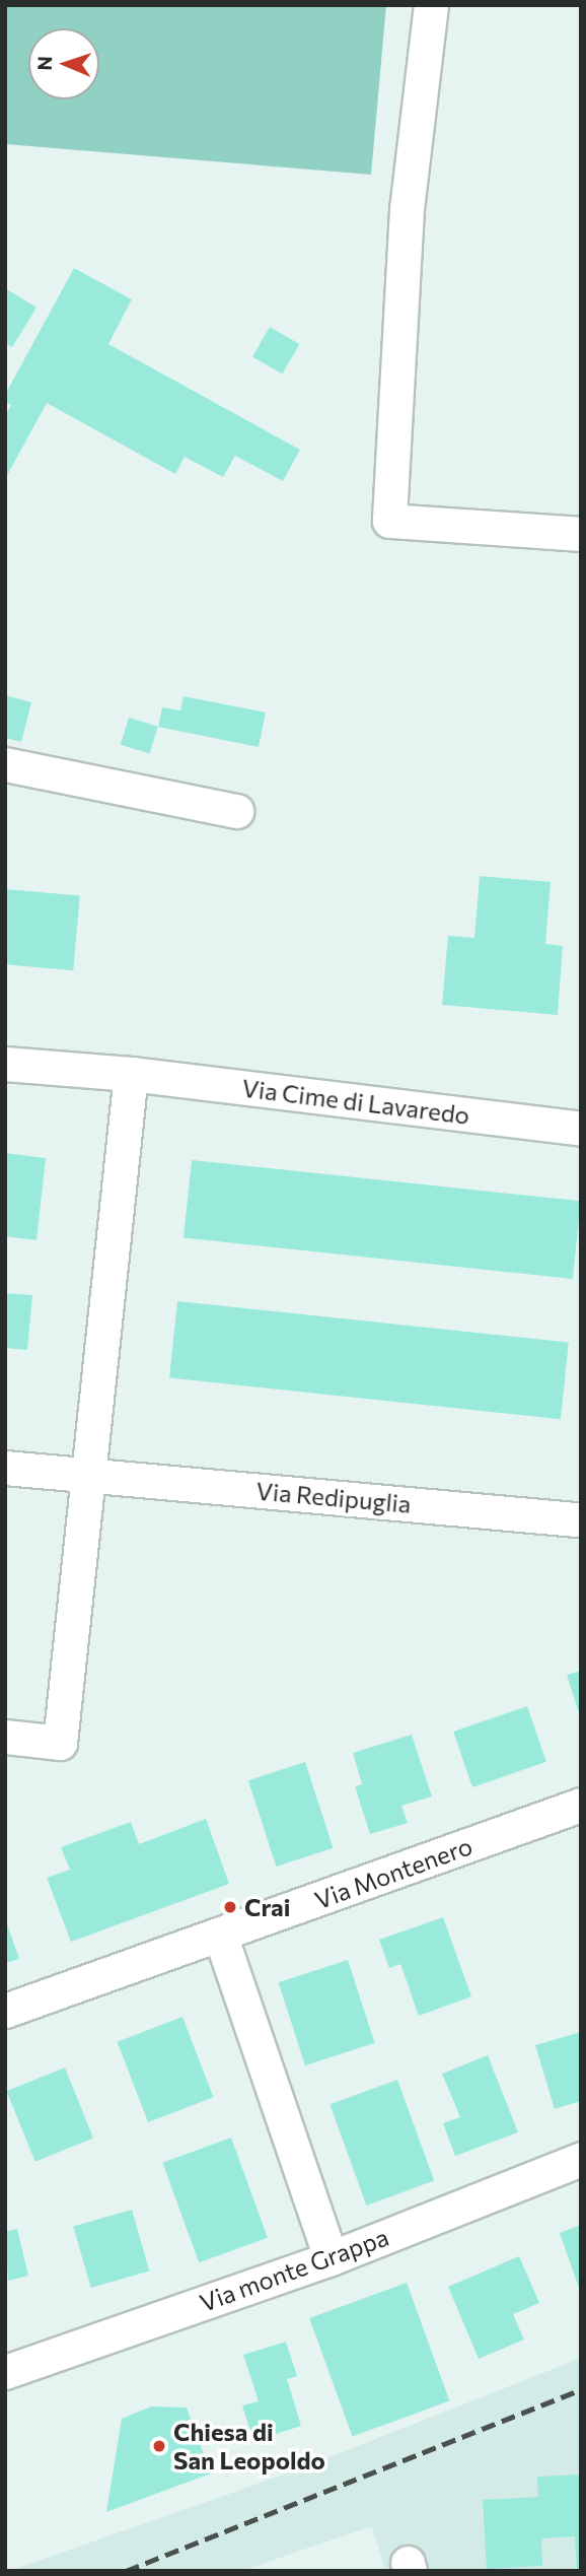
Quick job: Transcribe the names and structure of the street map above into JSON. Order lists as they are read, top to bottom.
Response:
{
  "streets": {
    "street": [
      "Via Cime di Lavaredo",
      "Via Redipuglia",
      "Via Montenero",
      "Via monte Grappa"
    ]
  },
  "places": ["Crai", "Chiesa di San Leopoldo"],
  "north": "left"
}
